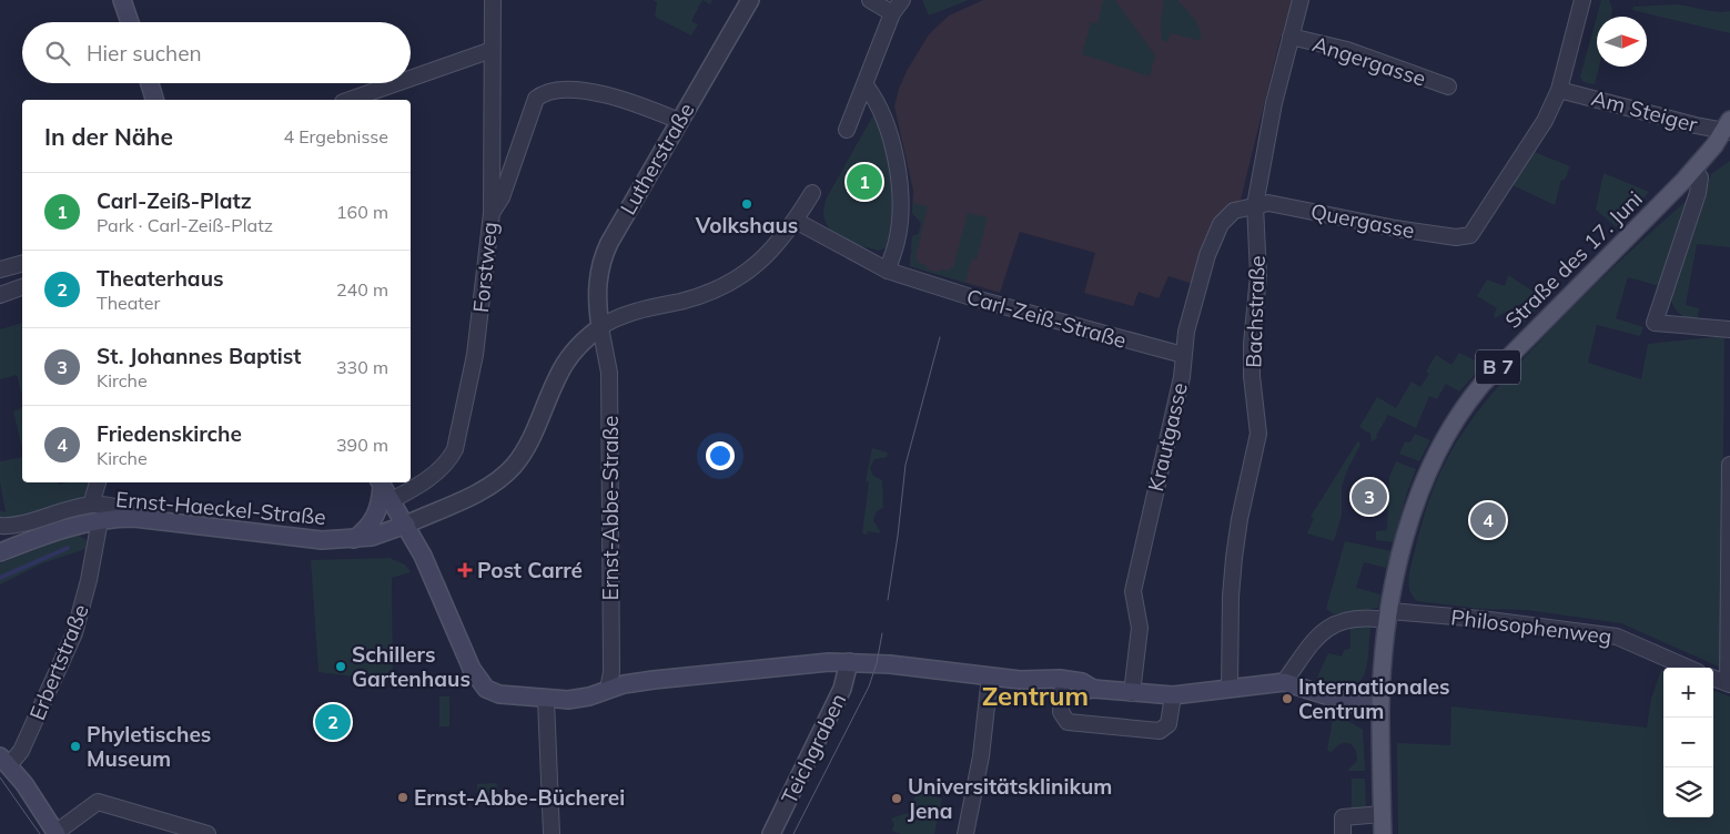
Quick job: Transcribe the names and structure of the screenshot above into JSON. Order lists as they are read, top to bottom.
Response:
{
  "streets": {
    "main road": ["Straße des 17. Juni", "B 7", "Ernst-Haeckel-Straße"],
    "street": [
      "Angergasse",
      "Am Steiger",
      "Lutherstraße",
      "Quergasse",
      "Forstweg",
      "Bachstraße",
      "Carl-Zeiß-Straße",
      "Krautgasse",
      "Ernst-Abbe-Straße",
      "Philosophenweg",
      "Erbertstraße",
      "Teichgraben"
    ]
  },
  "crossings": [
    ["Angergasse", "Bachstraße"],
    ["Am Steiger", "Quergasse"],
    ["Am Steiger", "Straße des 17. Juni"],
    ["Lutherstraße", "Ernst-Abbe-Straße"],
    ["Quergasse", "Bachstraße"],
    ["Quergasse", "Krautgasse"],
    ["Straße des 17. Juni", "B 7"],
    ["Straße des 17. Juni", "Philosophenweg"],
    ["Bachstraße", "Krautgasse"],
    ["Carl-Zeiß-Straße", "Krautgasse"],
    ["Ernst-Haeckel-Straße", "Erbertstraße"]
  ],
  "districts": ["Zentrum"],
  "places": {
    "other": [
      "Volkshaus",
      "Schillers Gartenhaus",
      "Internationales Centrum",
      "Phyletisches Museum",
      "Ernst-Abbe-Bücherei",
      "Universitätsklinikum Jena"
    ],
    "health": ["Post Carré"]
  },
  "north": "right",
  "page": {
    "search": "Hier suchen",
    "heading": ["In der Nähe", "4 Ergebnisse"],
    "pins": [
      "1",
      "3",
      "4",
      "2"
    ],
    "list": [
      {
        "mark": "1",
        "name": "Carl-Zeiß-Platz",
        "note": "Park · Carl-Zeiß-Platz",
        "value": "160 m"
      },
      {
        "mark": "2",
        "name": "Theaterhaus",
        "note": "Theater",
        "value": "240 m"
      },
      {
        "mark": "3",
        "name": "St. Johannes Baptist",
        "note": "Kirche",
        "value": "330 m"
      },
      {
        "mark": "4",
        "name": "Friedenskirche",
        "note": "Kirche",
        "value": "390 m"
      }
    ],
    "map_buttons": ["+", "−"]
  }
}
